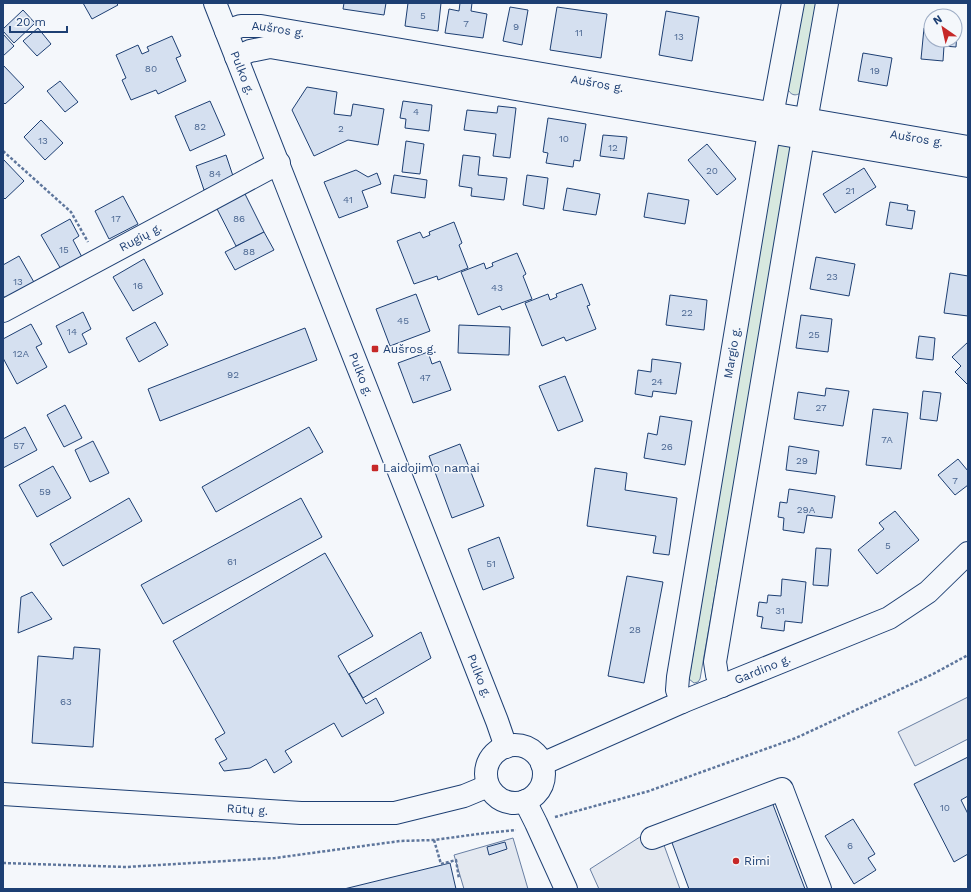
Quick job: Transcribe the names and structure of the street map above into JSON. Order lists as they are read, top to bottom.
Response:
{
  "streets": {
    "street": [
      "Aušros g.",
      "Pulko g.",
      "Rugių g.",
      "Margio g.",
      "Gardino g.",
      "Rūtų g."
    ]
  },
  "crossings": [
    ["Aušros g.", "Pulko g."],
    ["Aušros g.", "Margio g."],
    ["Pulko g.", "Rugių g."],
    ["Pulko g.", "Gardino g."],
    ["Pulko g.", "Rūtų g."],
    ["Margio g.", "Gardino g."],
    ["Gardino g.", "Rūtų g."]
  ],
  "places": {
    "transit": ["Aušros g.", "Laidojimo namai"],
    "other": ["Rimi"]
  },
  "house_numbers": [
    "5",
    "7",
    "9",
    "11",
    "13",
    "80",
    "19",
    "4",
    "82",
    "2",
    "10",
    "13",
    "12",
    "20",
    "84",
    "21",
    "41",
    "17",
    "86",
    "15",
    "88",
    "23",
    "13",
    "16",
    "43",
    "22",
    "45",
    "14",
    "25",
    "12A",
    "92",
    "47",
    "24",
    "27",
    "7A",
    "57",
    "26",
    "29",
    "7",
    "59",
    "29A",
    "5",
    "61",
    "51",
    "31",
    "28",
    "63",
    "10",
    "6"
  ],
  "scale_bar": "20 m",
  "north": "top left"
}
